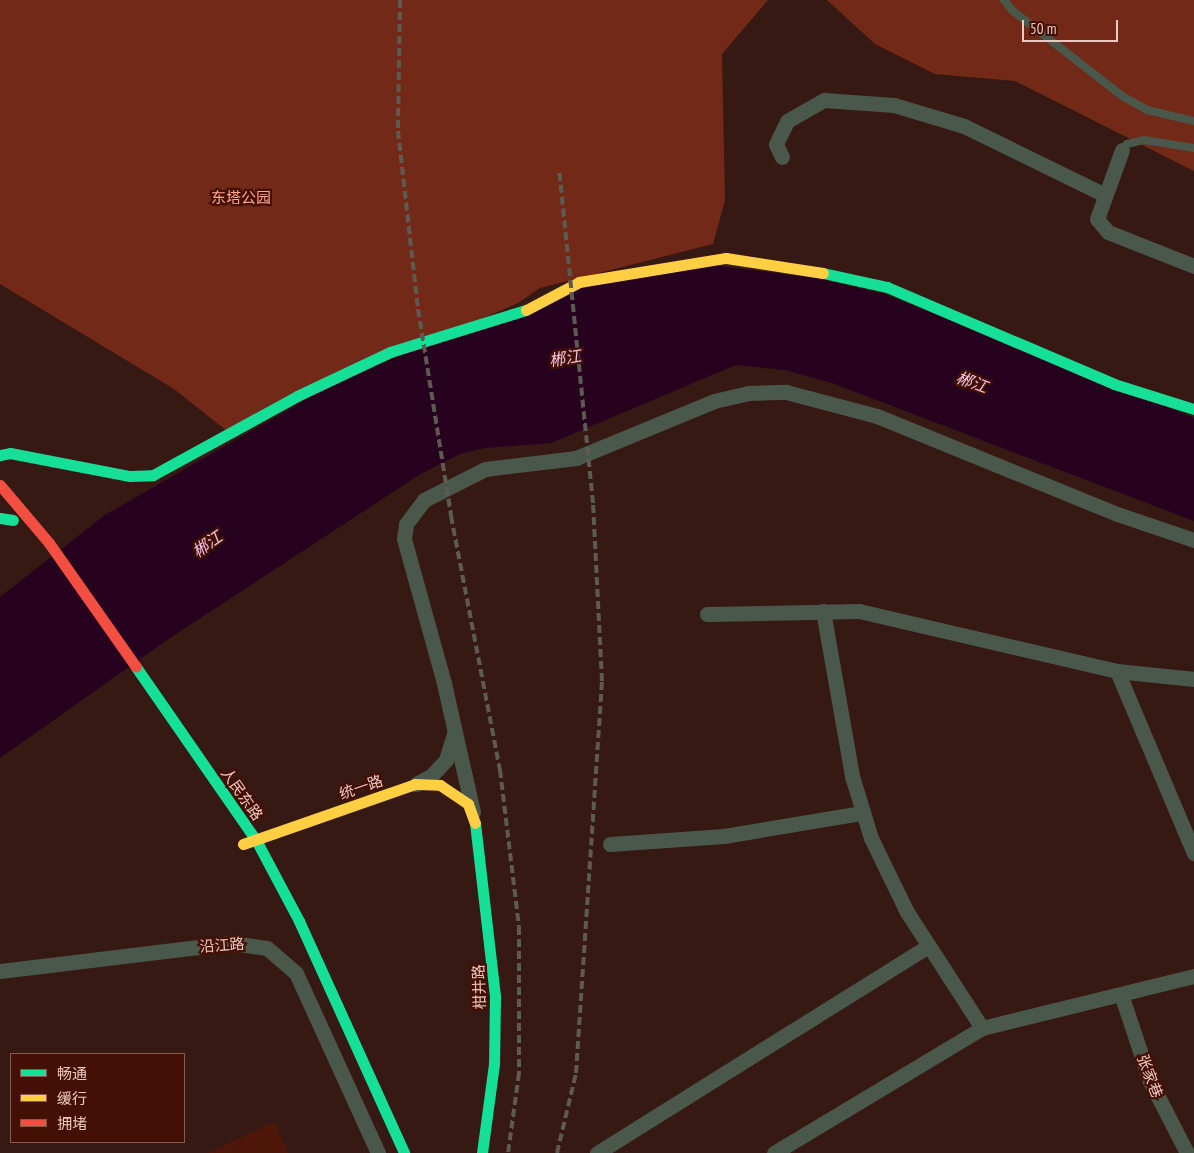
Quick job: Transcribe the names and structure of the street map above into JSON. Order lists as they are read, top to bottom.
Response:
{
  "streets": {
    "street": [
      "统一路",
      "人民东路",
      "沿江路",
      "柑井路",
      "张家巷"
    ]
  },
  "crossings": [
    ["统一路", "人民东路"],
    ["统一路", "柑井路"]
  ],
  "water": ["郴江"],
  "parks": ["东塔公园"],
  "legend": ["畅通", "缓行", "拥堵"],
  "scale_bar": "50 m"
}
